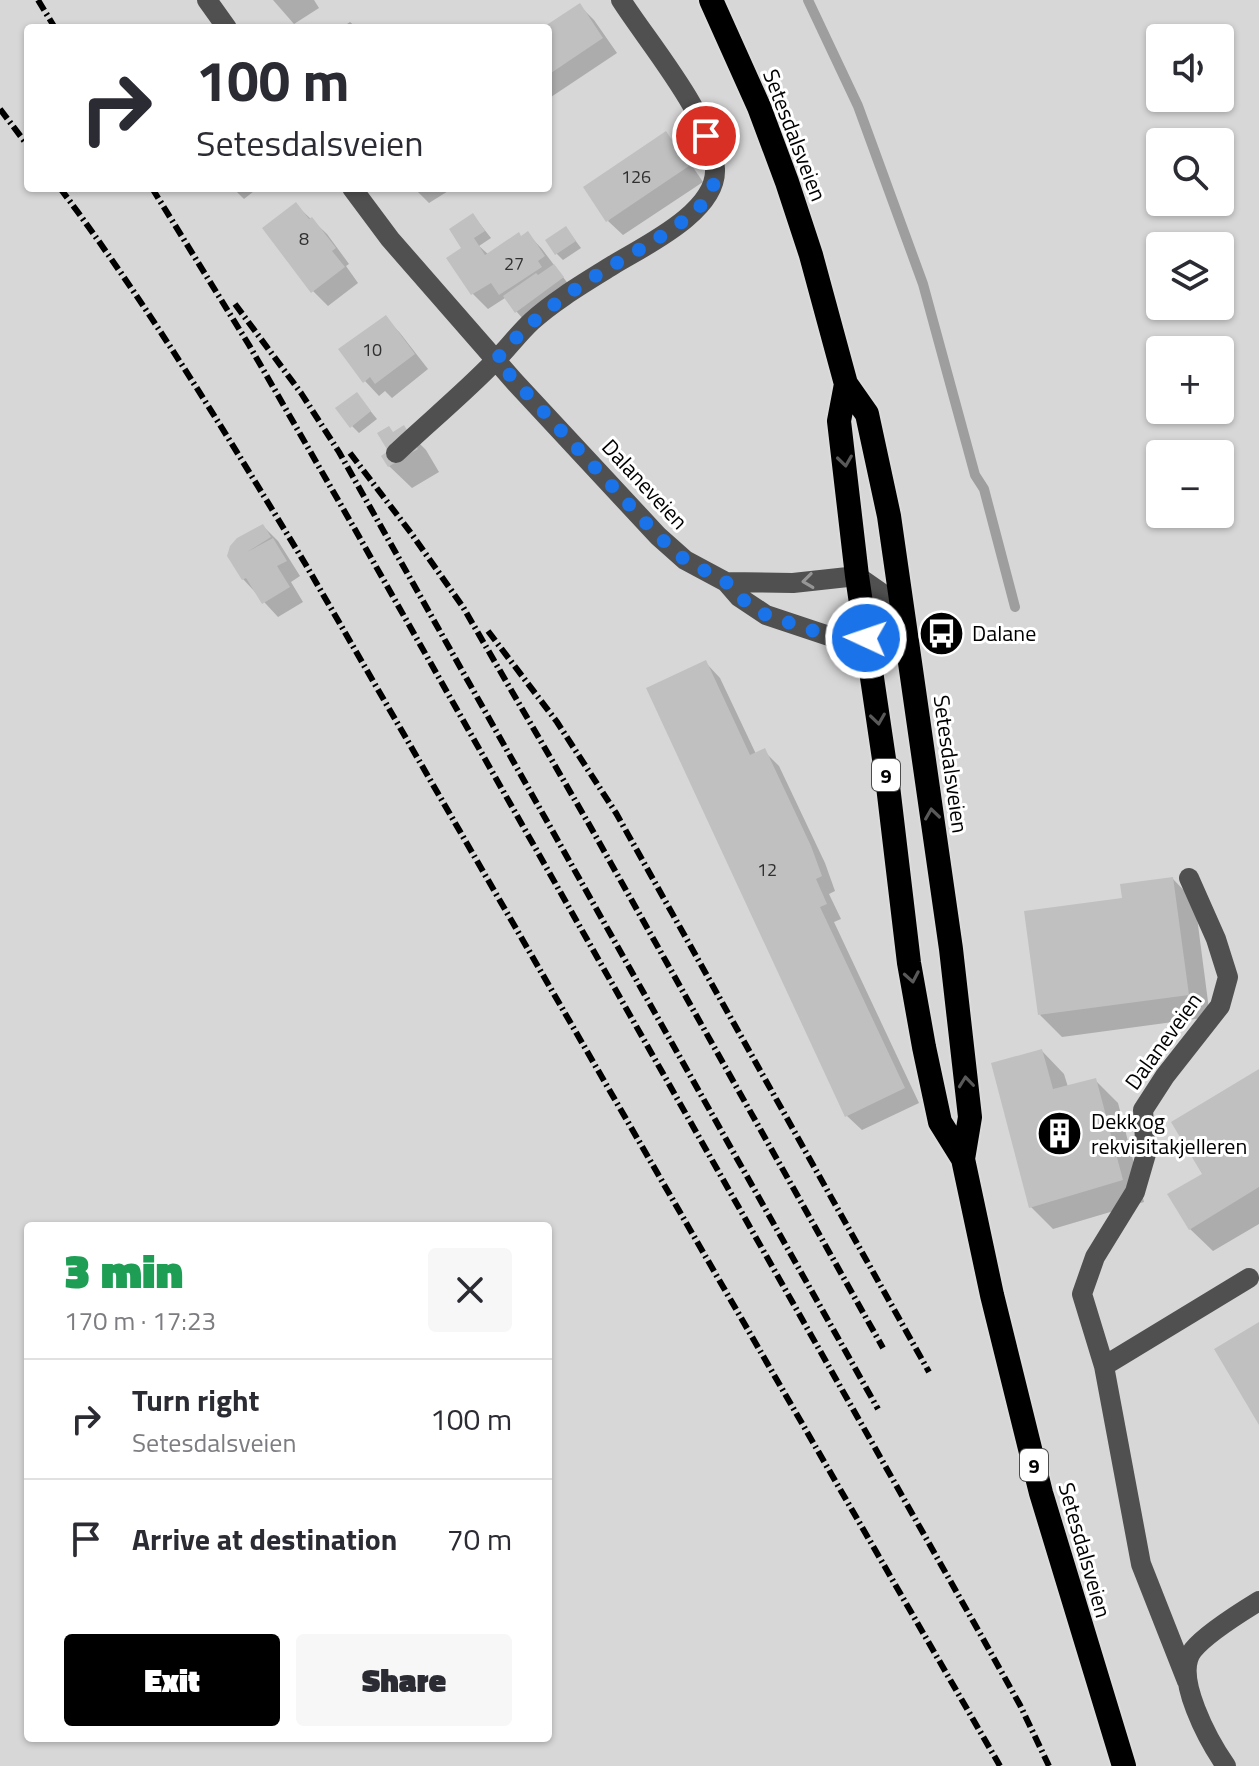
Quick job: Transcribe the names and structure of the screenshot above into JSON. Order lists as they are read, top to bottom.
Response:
{
  "streets": {
    "highway": ["Setesdalsveien", "9"],
    "street": ["Dalaneveien"]
  },
  "crossings": [
    ["Setesdalsveien", "Dalaneveien"]
  ],
  "places": {
    "bus stop": ["Dalane"],
    "building": ["Dekk og rekvisitakjelleren"]
  },
  "house_numbers": [
    "126",
    "8",
    "27",
    "10",
    "12"
  ],
  "page": {
    "map_buttons": ["+", "−"],
    "turn": ["100 m", "Setesdalsveien"],
    "heading": ["3 min", "170 m · 17:23"],
    "list": [
      {
        "name": "Turn right",
        "note": "Setesdalsveien",
        "value": "100 m"
      },
      {
        "name": "Arrive at destination",
        "value": "70 m"
      }
    ],
    "buttons": ["Exit", "Share"]
  }
}
